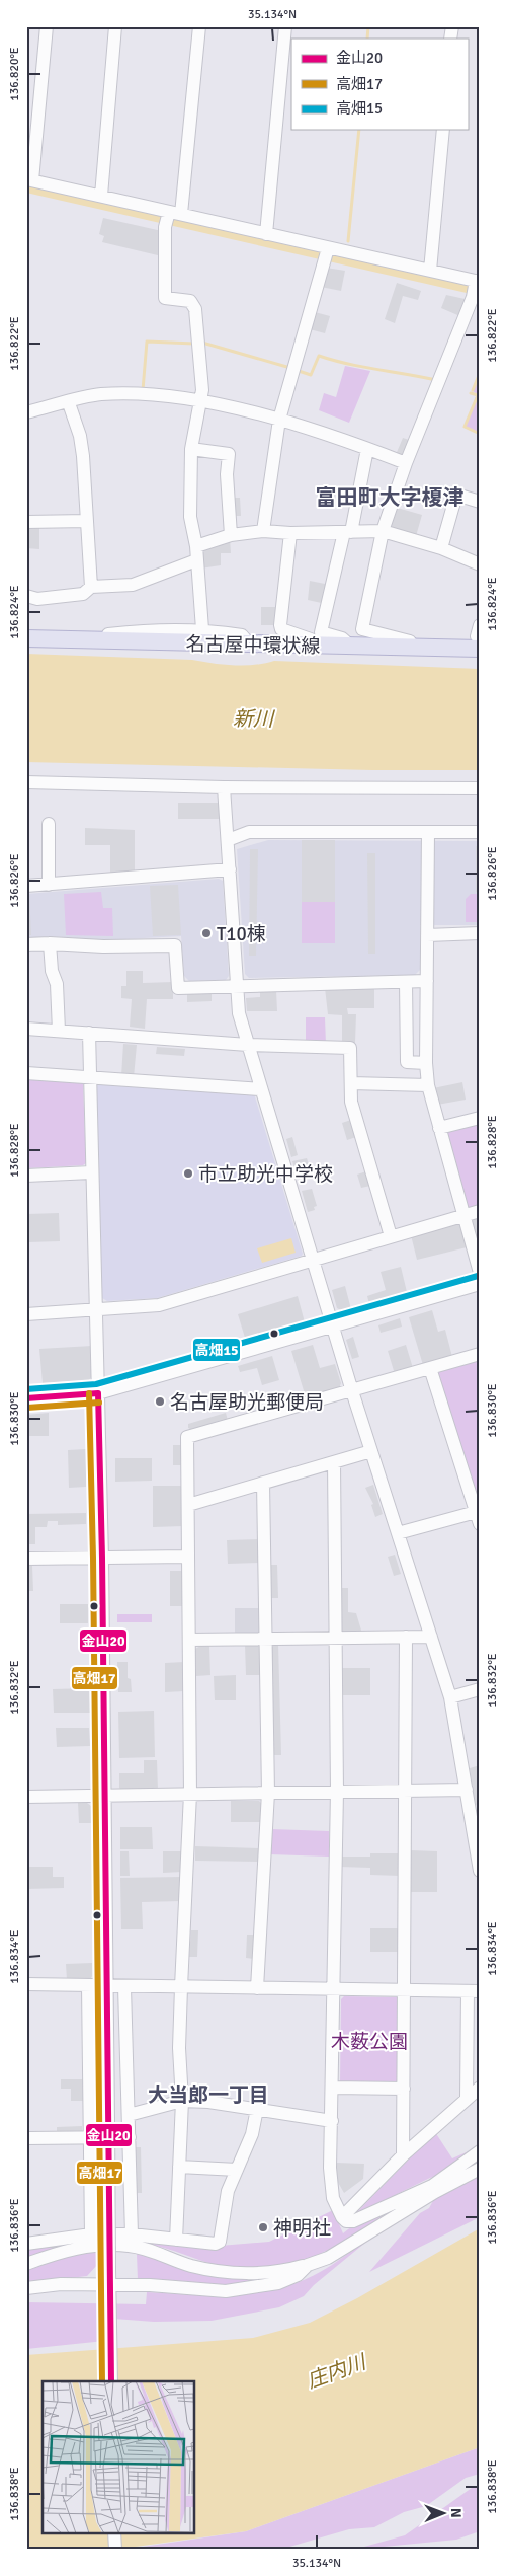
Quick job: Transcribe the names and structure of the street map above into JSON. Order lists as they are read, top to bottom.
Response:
{
  "streets": {
    "main road": ["名古屋中環状線"]
  },
  "districts": ["富田町大字榎津", "大当郎一丁目"],
  "water": ["新川", "庄内川"],
  "parks": ["木薮公園"],
  "places": [
    "T10棟",
    "市立助光中学校",
    "名古屋助光郵便局",
    "神明社"
  ],
  "lines": ["transit line 高畑15", "transit line 金山20", "transit line 高畑17"],
  "legend": ["金山20", "高畑17", "高畑15"],
  "north": "right",
  "coordinates": [
    "35.134°N",
    "136.820°E",
    "136.822°E",
    "136.824°E",
    "136.826°E",
    "136.828°E",
    "136.830°E",
    "136.832°E",
    "136.834°E",
    "136.836°E",
    "136.838°E"
  ]
}
